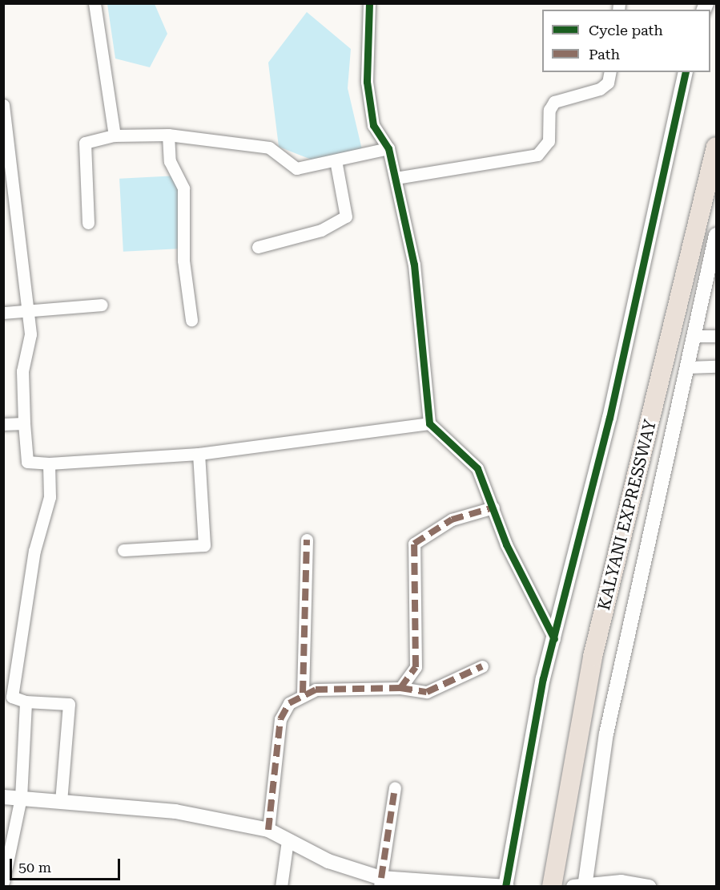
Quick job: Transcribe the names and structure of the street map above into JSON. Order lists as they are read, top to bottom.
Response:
{
  "streets": {
    "highway": ["KALYANI EXPRESSWAY"]
  },
  "legend": ["Cycle path", "Path"],
  "scale_bar": "50 m"
}
